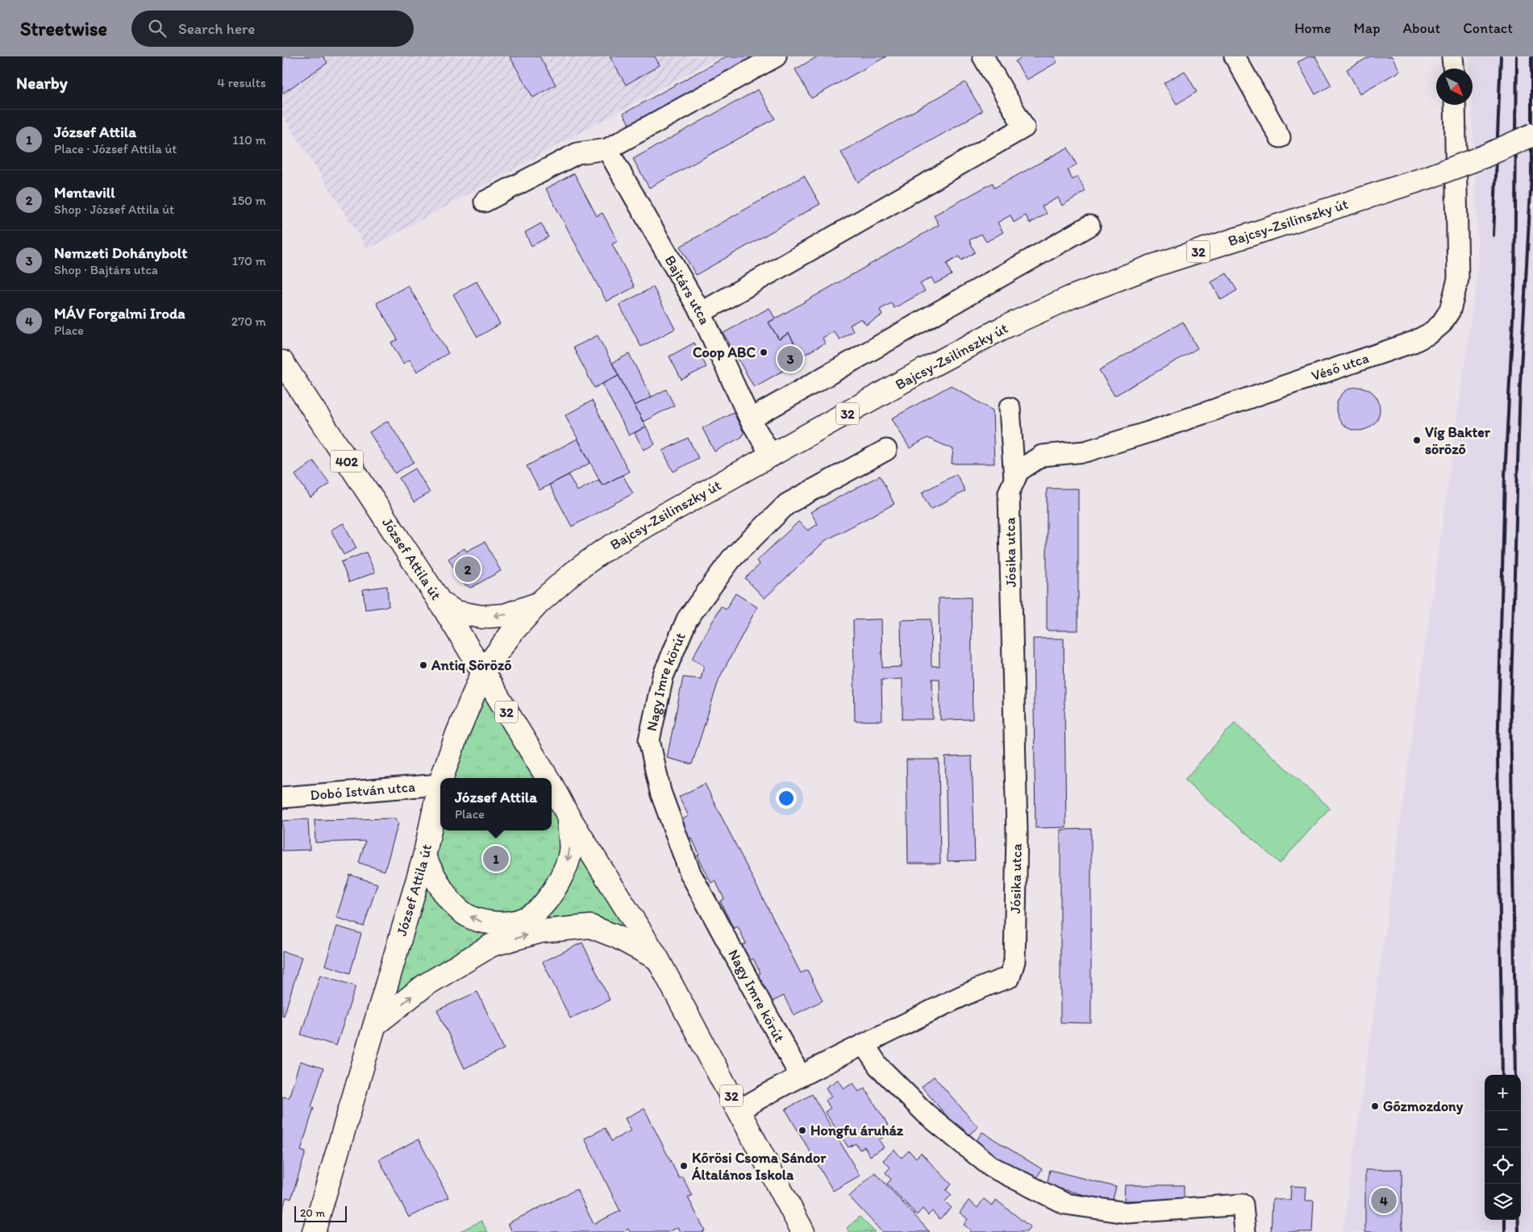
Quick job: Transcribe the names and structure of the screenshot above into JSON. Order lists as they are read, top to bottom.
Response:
{
  "streets": {
    "main road": [
      "Bajcsy-Zsilinszky út",
      "32",
      "402",
      "József Attila út"
    ],
    "street": [
      "Bajtárs utca",
      "Véső utca",
      "Jósika utca",
      "Nagy Imre körút",
      "Dobó István utca"
    ]
  },
  "crossings": [
    ["Bajcsy-Zsilinszky út", "32"],
    ["Bajcsy-Zsilinszky út", "Bajtárs utca"],
    ["Bajcsy-Zsilinszky út", "József Attila út"],
    ["32", "Jósika utca"],
    ["32", "József Attila út"],
    ["Véső utca", "Jósika utca"],
    ["Jósika utca", "Nagy Imre körút"],
    ["József Attila út", "Dobó István utca"]
  ],
  "places": [
    "Coop ABC",
    "Víg Bakter söröző",
    "Antiq Söröző",
    "Gőzmozdony",
    "Hongfu áruház",
    "Kőrösi Csoma Sándor Általános Iskola"
  ],
  "scale_bar": "20 m",
  "north": "bottom right",
  "page": {
    "header": "Streetwise",
    "search": "Search here",
    "nav": [
      "Home",
      "Map",
      "About",
      "Contact"
    ],
    "heading": ["Nearby", "4 results"],
    "list": [
      {
        "mark": "1",
        "name": "József Attila",
        "note": "Place · József Attila út",
        "value": "110 m"
      },
      {
        "mark": "2",
        "name": "Mentavill",
        "note": "Shop · József Attila út",
        "value": "150 m"
      },
      {
        "mark": "3",
        "name": "Nemzeti Dohánybolt",
        "note": "Shop · Bajtárs utca",
        "value": "170 m"
      },
      {
        "mark": "4",
        "name": "MÁV Forgalmi Iroda",
        "note": "Place",
        "value": "270 m"
      }
    ],
    "pins": [
      "3",
      "2",
      "1",
      "4"
    ],
    "popup": ["József Attila", "Place"],
    "map_buttons": ["+", "−"],
    "scale": "20 m"
  }
}
